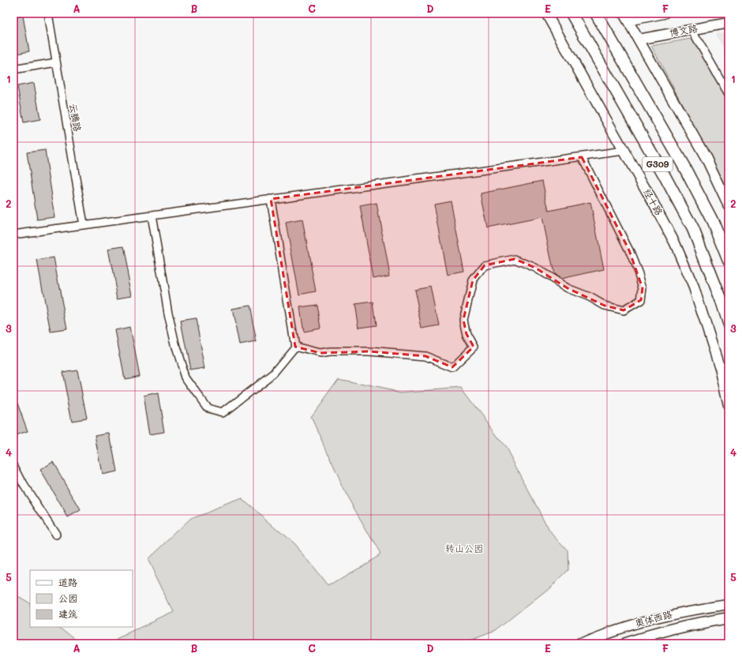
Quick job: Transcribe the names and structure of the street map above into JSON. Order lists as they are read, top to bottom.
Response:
{
  "streets": {
    "highway": ["G309"],
    "main road": ["博文路", "经十路", "奥体西路"],
    "street": ["云腾路"]
  },
  "parks": ["转山公园"],
  "legend": ["道路", "公园", "建筑"],
  "grid": {
    "columns": [
      "A",
      "B",
      "C",
      "D",
      "E",
      "F"
    ],
    "rows": [
      "1",
      "2",
      "3",
      "4",
      "5"
    ]
  }
}
